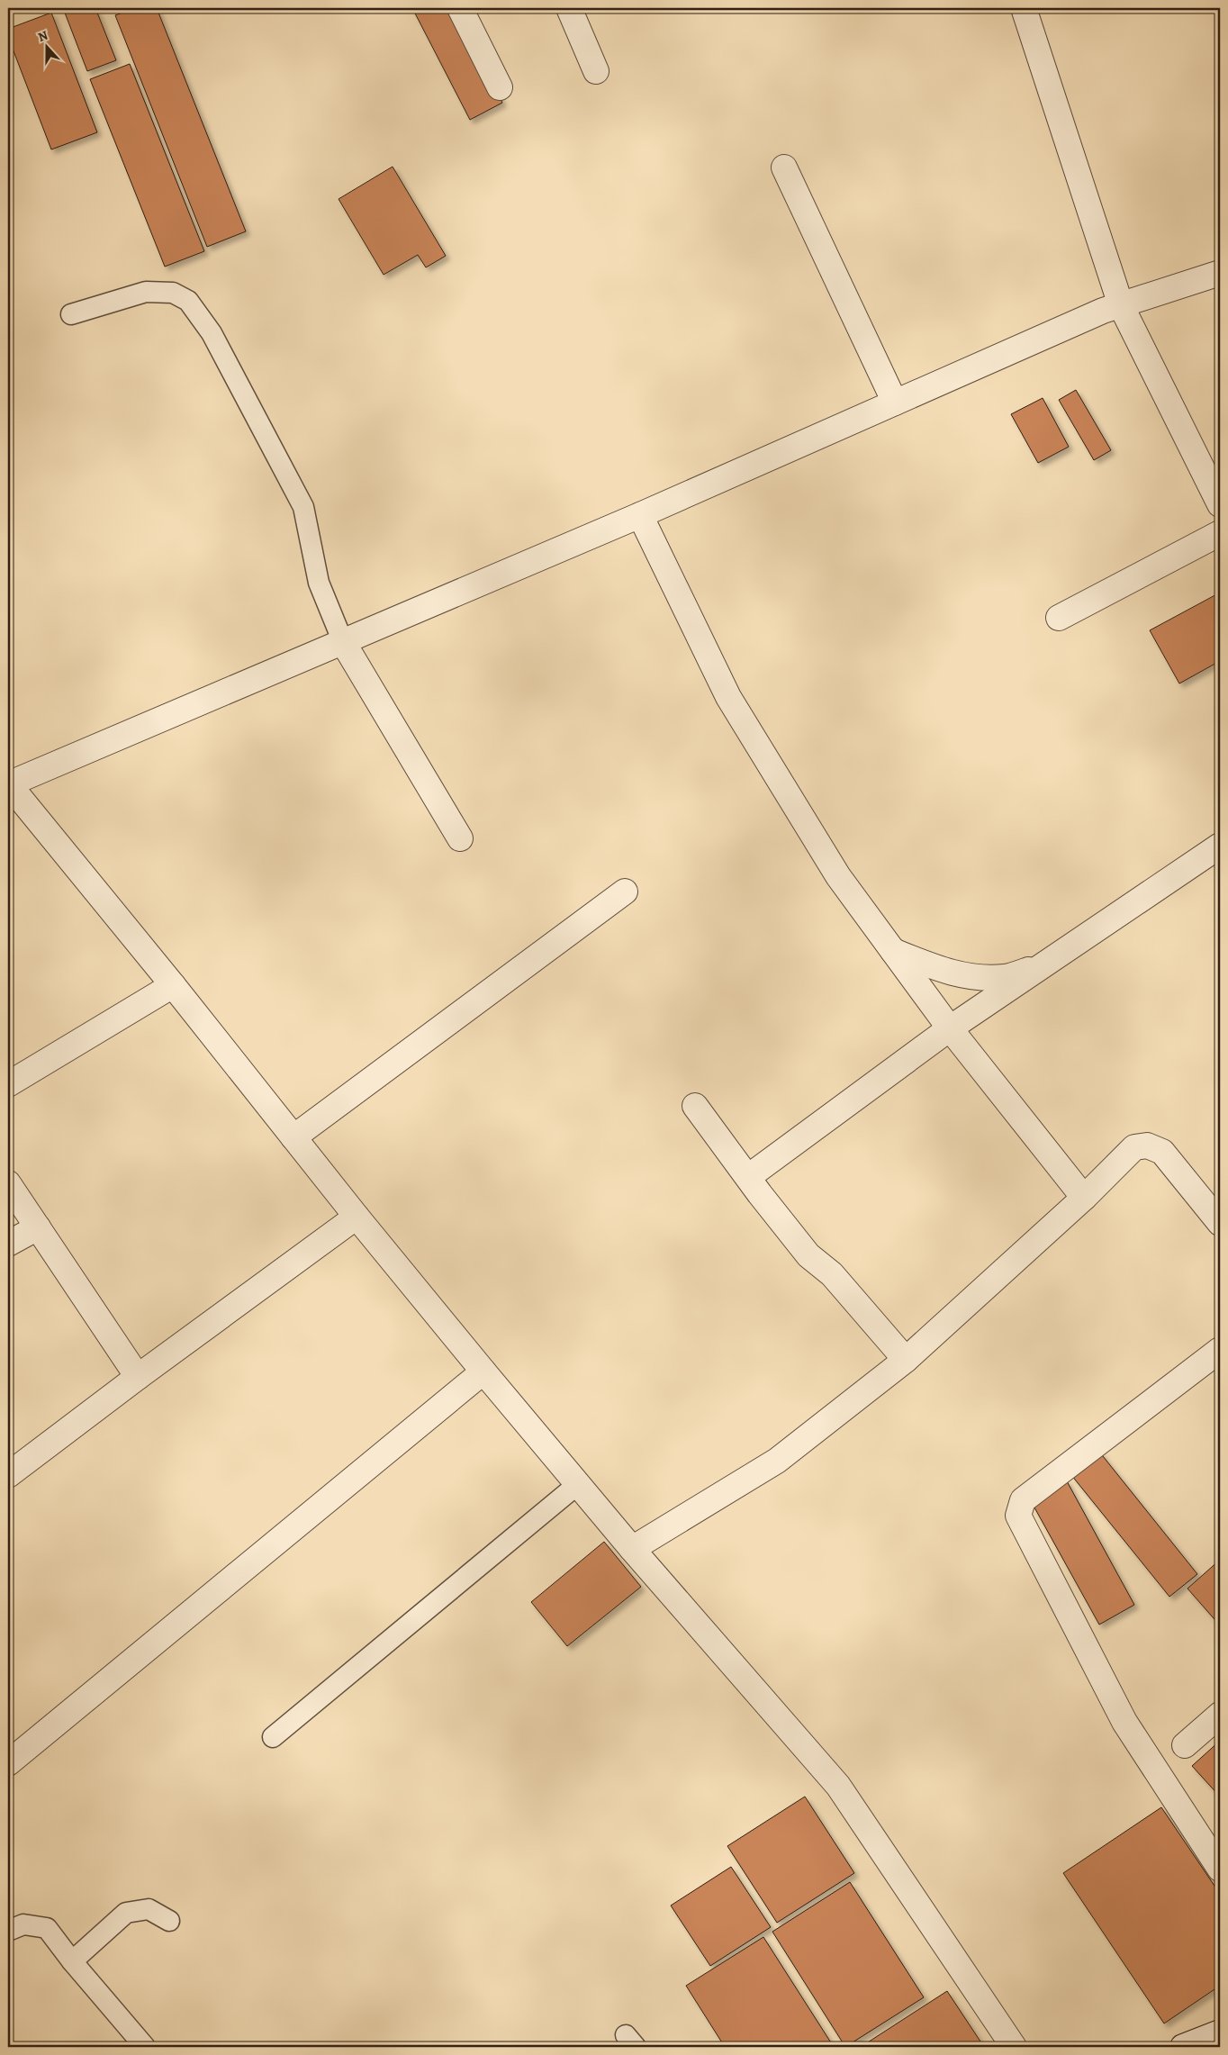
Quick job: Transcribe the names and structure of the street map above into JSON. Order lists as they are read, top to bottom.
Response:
{
  "north": "top"
}
